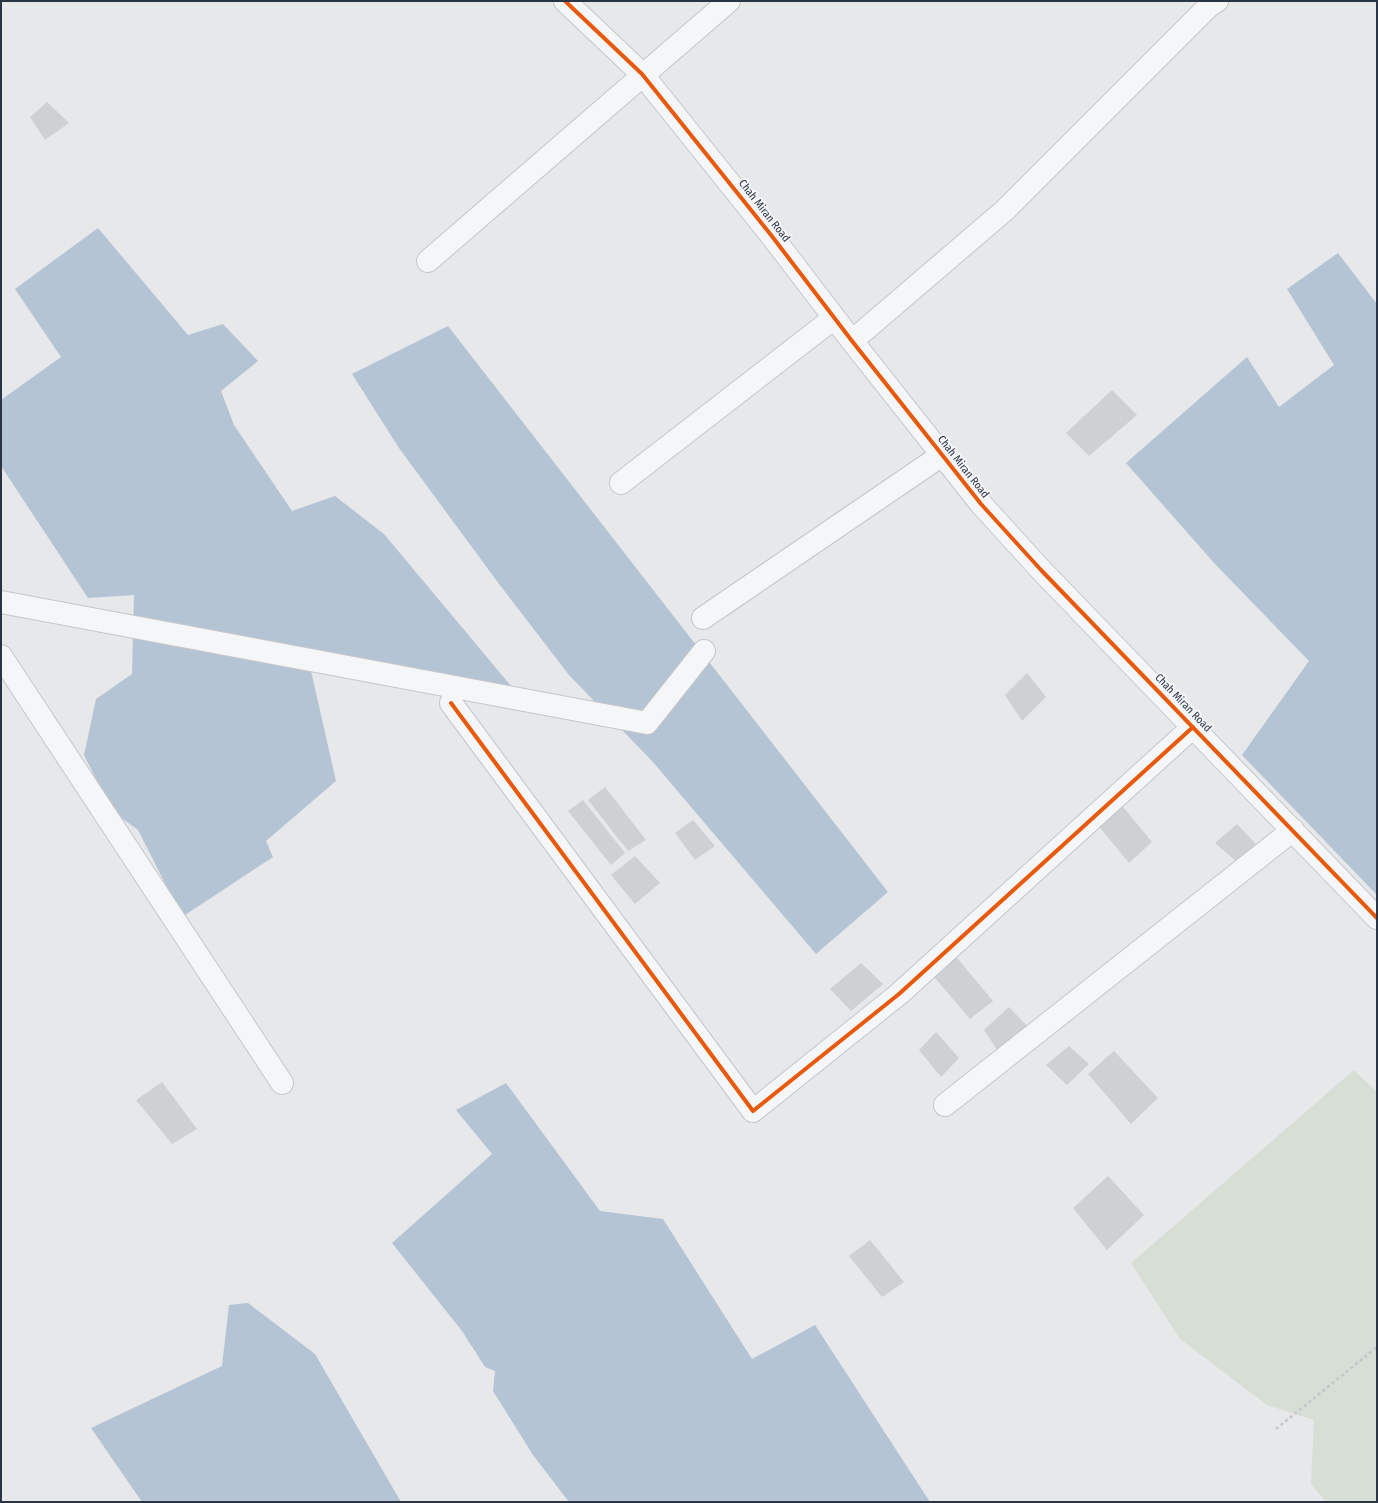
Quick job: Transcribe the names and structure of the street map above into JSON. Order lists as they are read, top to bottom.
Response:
{
  "streets": {
    "street": ["Chah Miran Road"]
  }
}
